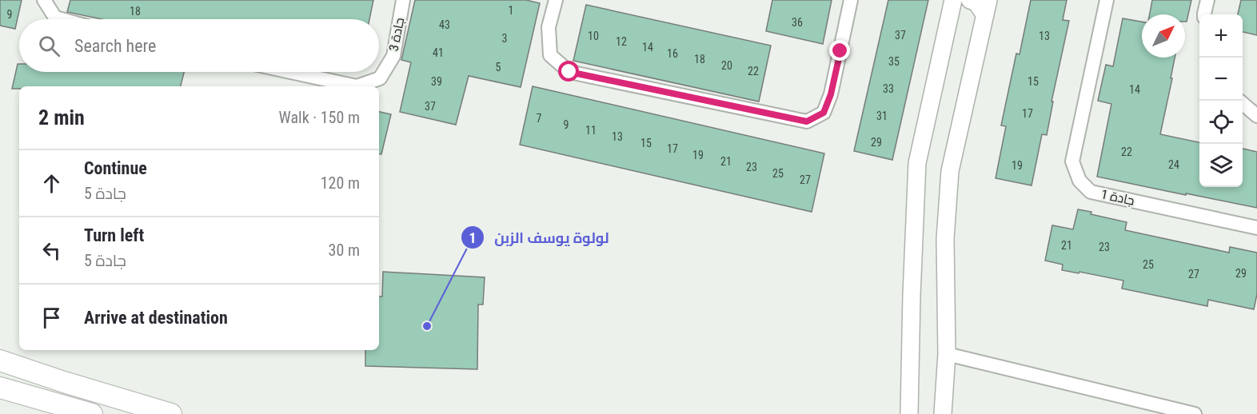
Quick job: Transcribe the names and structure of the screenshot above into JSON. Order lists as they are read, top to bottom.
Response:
{
  "streets": {
    "street": ["جادة 3", "جادة 1"]
  },
  "places": ["لولوة يوسف الزبن"],
  "house_numbers": [
    "1",
    "18",
    "9",
    "36",
    "43",
    "37",
    "10",
    "13",
    "3",
    "12",
    "14",
    "41",
    "16",
    "18",
    "35",
    "20",
    "5",
    "22",
    "39",
    "15",
    "33",
    "14",
    "37",
    "17",
    "31",
    "7",
    "9",
    "11",
    "13",
    "29",
    "15",
    "17",
    "22",
    "19",
    "21",
    "24",
    "19",
    "23",
    "25",
    "27",
    "21",
    "23",
    "25",
    "29",
    "27"
  ],
  "north": "top right",
  "page": {
    "map_buttons": ["+", "−"],
    "search": "Search here",
    "heading": ["2 min", "Walk · 150 m"],
    "list": [
      ["Continue", "جادة 5", "120 m"],
      ["Turn left", "جادة 5", "30 m"],
      "Arrive at destination"
    ]
  }
}
